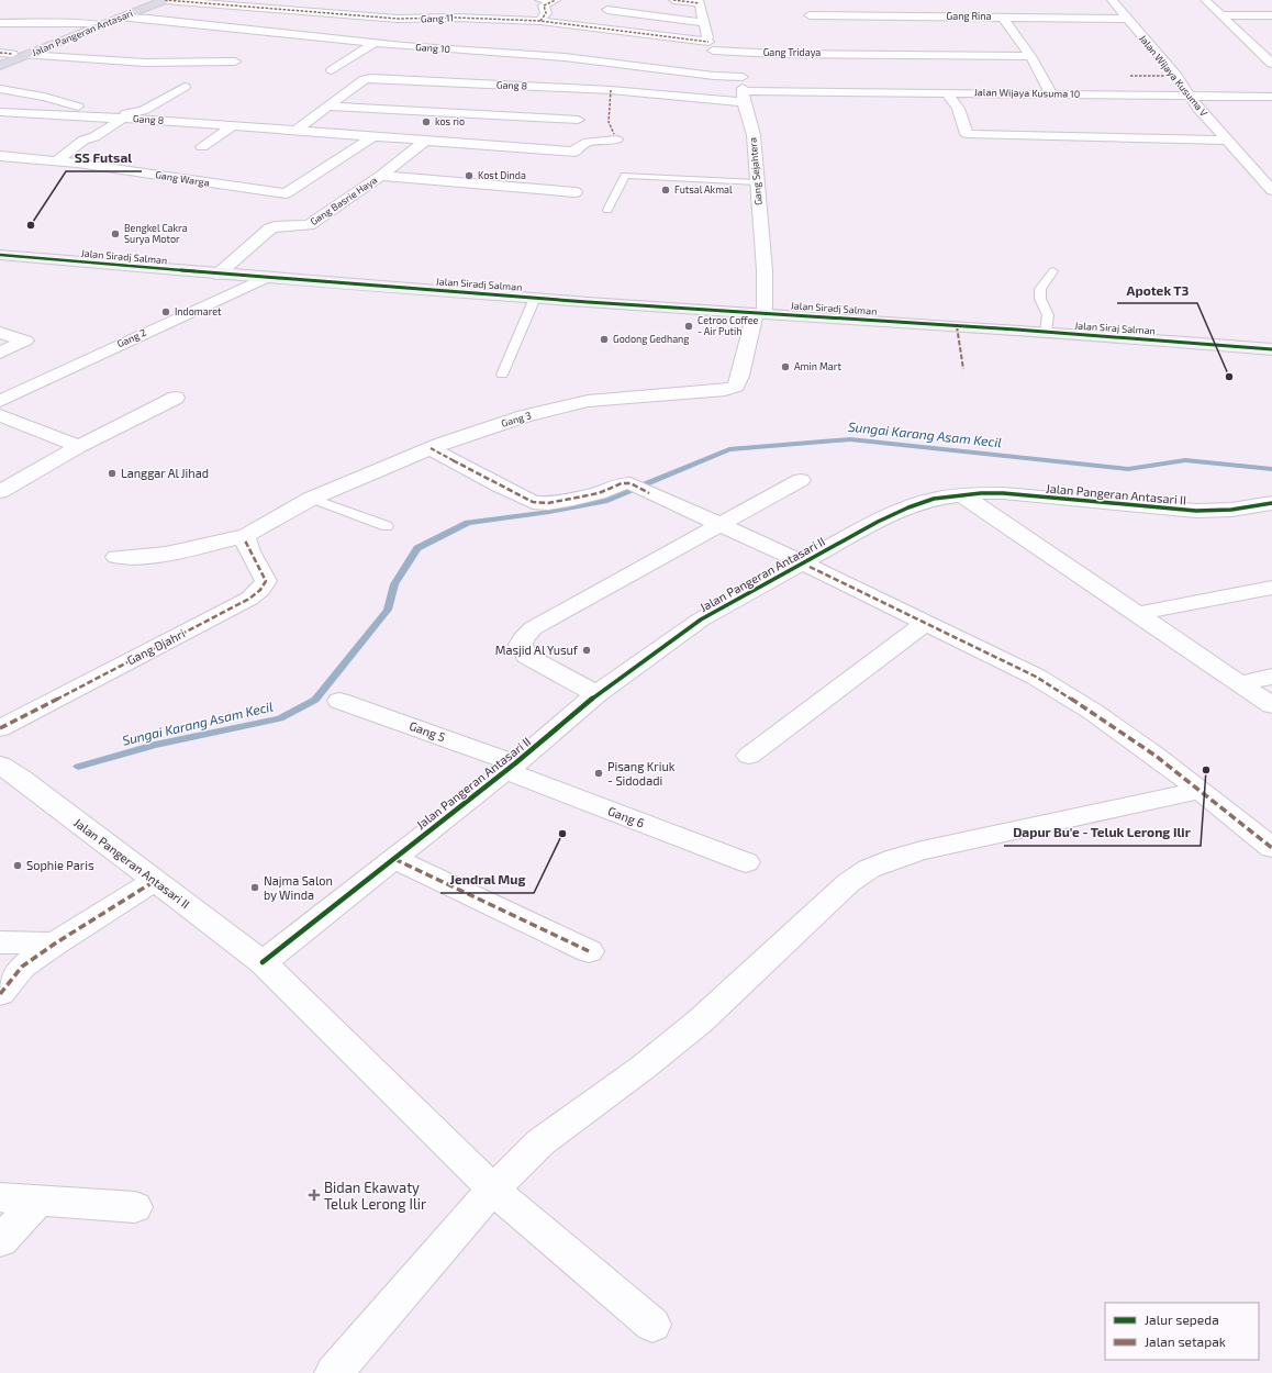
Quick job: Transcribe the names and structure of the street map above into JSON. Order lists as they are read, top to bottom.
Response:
{
  "streets": {
    "highway": ["Jalan Pangeran Antasari"],
    "street": [
      "Gang Rina",
      "Gang 11",
      "Gang 10",
      "Gang Tridaya",
      "Jalan Wijaya Kusuma V",
      "Gang 8",
      "Jalan Wijaya Kusuma 10",
      "Gang Sejahtera",
      "Gang Warga",
      "Gang Basrie Haya",
      "Jalan Siradj Salman",
      "Jalan Siraj Salman",
      "Gang 2",
      "Gang 3",
      "Jalan Pangeran Antasari II",
      "Gang Djahri",
      "Gang 5",
      "Gang 6"
    ]
  },
  "crossings": [
    ["Gang Rina", "Jalan Wijaya Kusuma V"],
    ["Gang 11", "Jalan Pangeran Antasari"],
    ["Gang 11", "Gang Tridaya"],
    ["Gang 11", "Gang Sejahtera"],
    ["Jalan Pangeran Antasari", "Gang 10"],
    ["Gang 10", "Gang Sejahtera"],
    ["Gang Tridaya", "Gang Sejahtera"],
    ["Jalan Wijaya Kusuma V", "Jalan Wijaya Kusuma 10"],
    ["Gang 8", "Jalan Wijaya Kusuma 10"],
    ["Gang 8", "Gang Sejahtera"],
    ["Gang 8", "Gang Warga"],
    ["Gang 8", "Gang Basrie Haya"],
    ["Gang Sejahtera", "Jalan Siradj Salman"],
    ["Gang Sejahtera", "Gang 3"],
    ["Gang Basrie Haya", "Jalan Siradj Salman"],
    ["Jalan Siradj Salman", "Jalan Siraj Salman"],
    ["Jalan Siradj Salman", "Gang 2"],
    ["Jalan Siradj Salman", "Gang 3"],
    ["Gang 3", "Gang Djahri"],
    ["Jalan Pangeran Antasari II", "Gang 5"],
    ["Jalan Pangeran Antasari II", "Gang 6"],
    ["Gang 5", "Gang 6"]
  ],
  "water": ["Sungai Karang Asam Kecil"],
  "places": {
    "other": [
      "kos rio",
      "Kost Dinda",
      "Futsal Akmal",
      "SS Futsal",
      "Bengkel Cakra Surya Motor",
      "Indomaret",
      "Cetroo Coffee - Air Putih",
      "Godong Gedhang",
      "Amin Mart",
      "Apotek T3",
      "Langgar Al Jihad",
      "Masjid Al Yusuf",
      "Dapur Bu'e - Teluk Lerong Ilir",
      "Pisang Kriuk - Sidodadi",
      "Jendral Mug",
      "Sophie Paris",
      "Najma Salon by Winda"
    ],
    "health": ["Bidan Ekawaty Teluk Lerong Ilir"]
  },
  "legend": ["Jalur sepeda", "Jalan setapak"]
}
